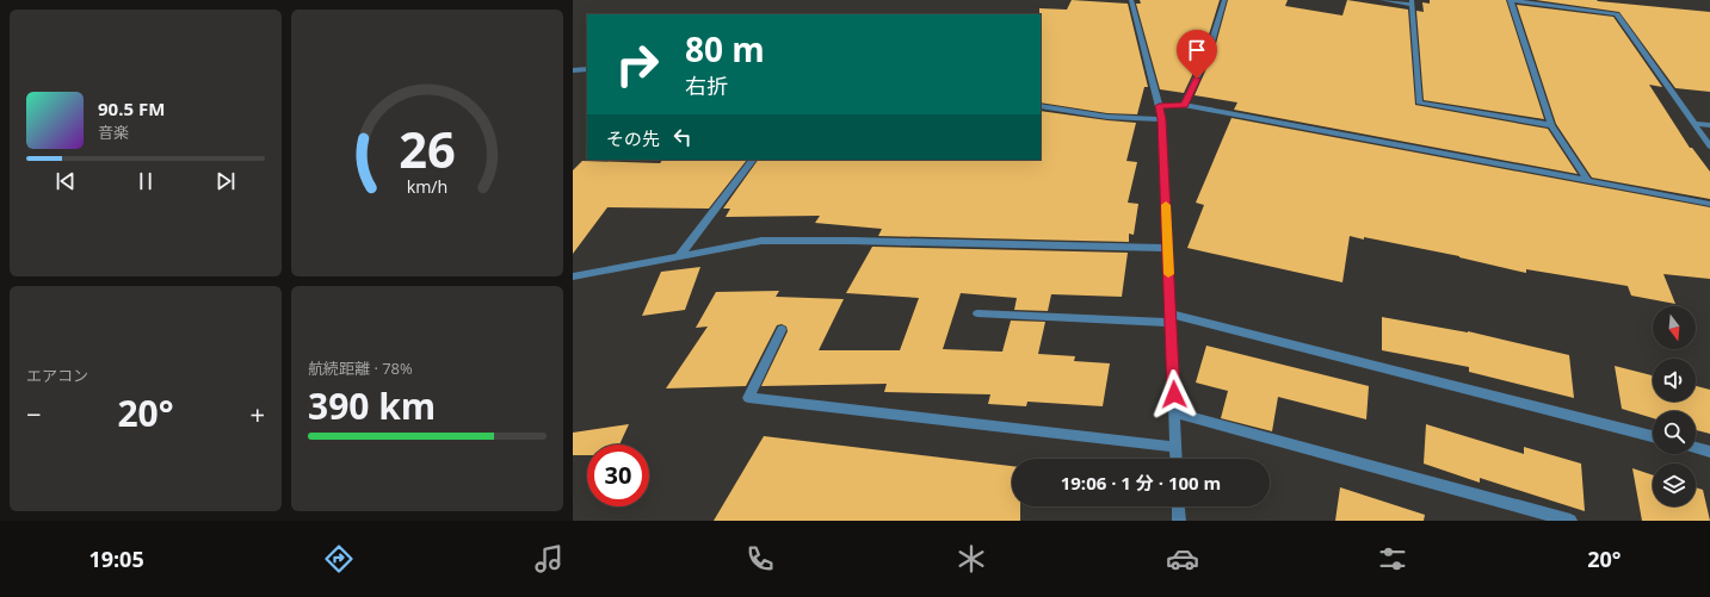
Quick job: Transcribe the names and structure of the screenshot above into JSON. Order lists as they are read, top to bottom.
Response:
{
  "north": "bottom",
  "page": {
    "turn": ["80 m", "右折"],
    "song": ["90.5 FM", "音楽"],
    "then": "その先",
    "tile": [
      "エアコン",
      ["航続距離 · 78%", "390 km"]
    ],
    "heat": ["−", "20°", "+"],
    "limit": "30",
    "trip": "19:06 · 1 分 · 100 m",
    "tabs": ["19:05", "20°"],
    "gauge": ["26", "km/h"]
  }
}
